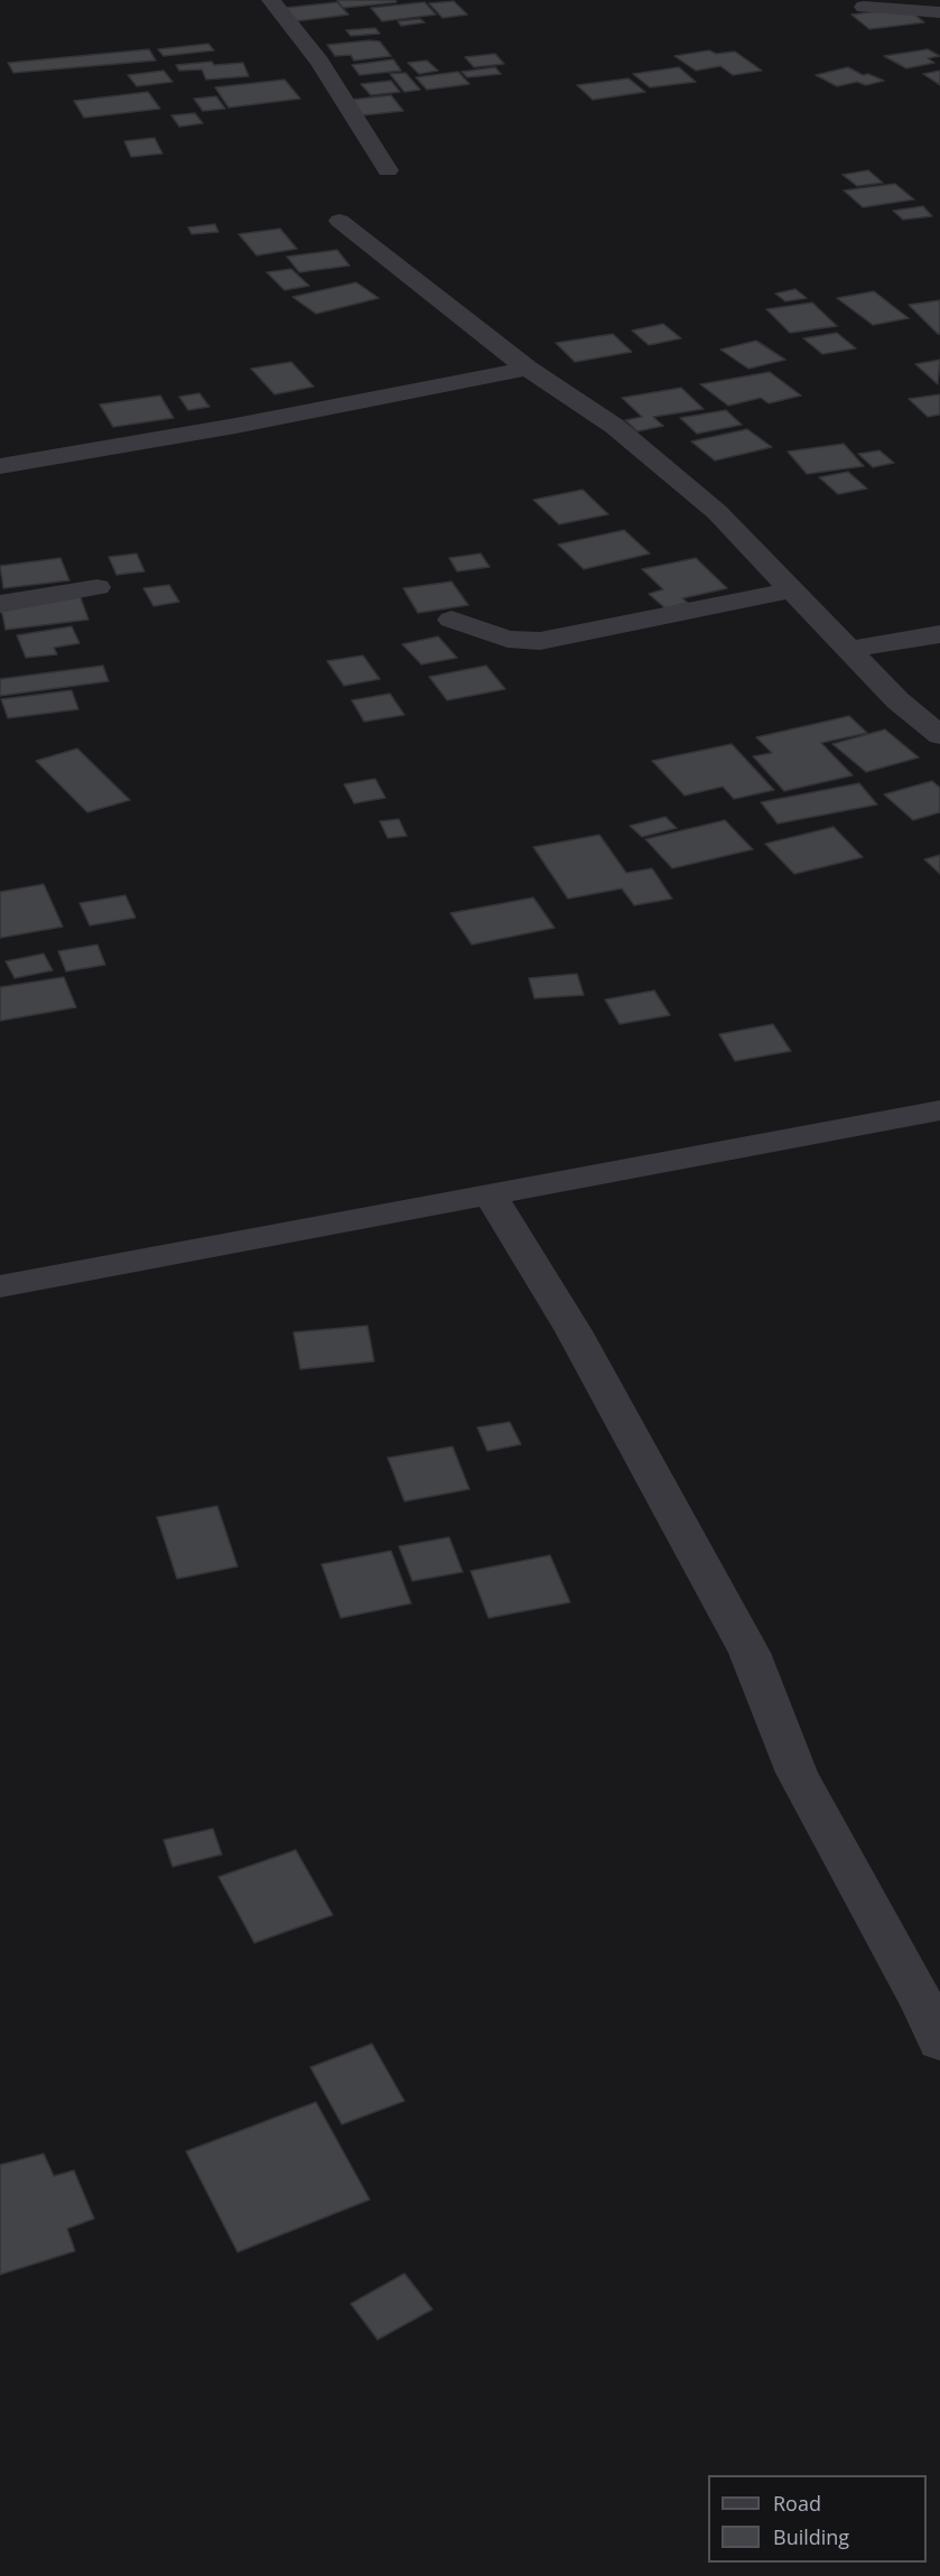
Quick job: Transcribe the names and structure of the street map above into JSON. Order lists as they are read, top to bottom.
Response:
{
  "legend": ["Road", "Building"]
}
